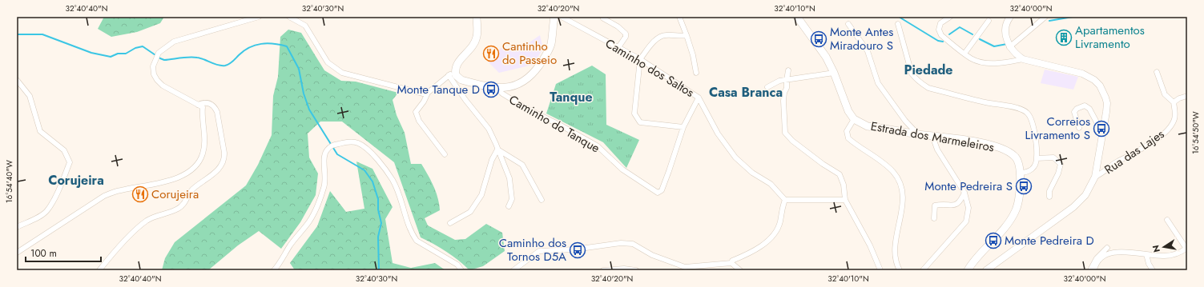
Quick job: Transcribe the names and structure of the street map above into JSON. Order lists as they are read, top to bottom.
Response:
{
  "streets": {
    "main road": ["Estrada dos Marmeleiros"],
    "street": ["Caminho dos Saltos", "Caminho do Tanque", "Rua das Lajes"]
  },
  "districts": [
    "Piedade",
    "Casa Branca",
    "Tanque",
    "Corujeira"
  ],
  "places": {
    "building": ["Apartamentos Livramento"],
    "bus stop": [
      "Monte Antes Miradouro S",
      "Monte Tanque D",
      "Correios Livramento S",
      "Monte Pedreira S",
      "Monte Pedreira D",
      "Caminho dos Tornos D5A"
    ],
    "restaurant": ["Cantinho do Passeio", "Corujeira"]
  },
  "scale_bar": "100 m",
  "north": "left",
  "coordinates": [
    "32°40'40\"N",
    "32°40'30\"N",
    "32°40'20\"N",
    "32°40'10\"N",
    "32°40'00\"N",
    "16°54'50\"W",
    "16°54'40\"W"
  ]
}
